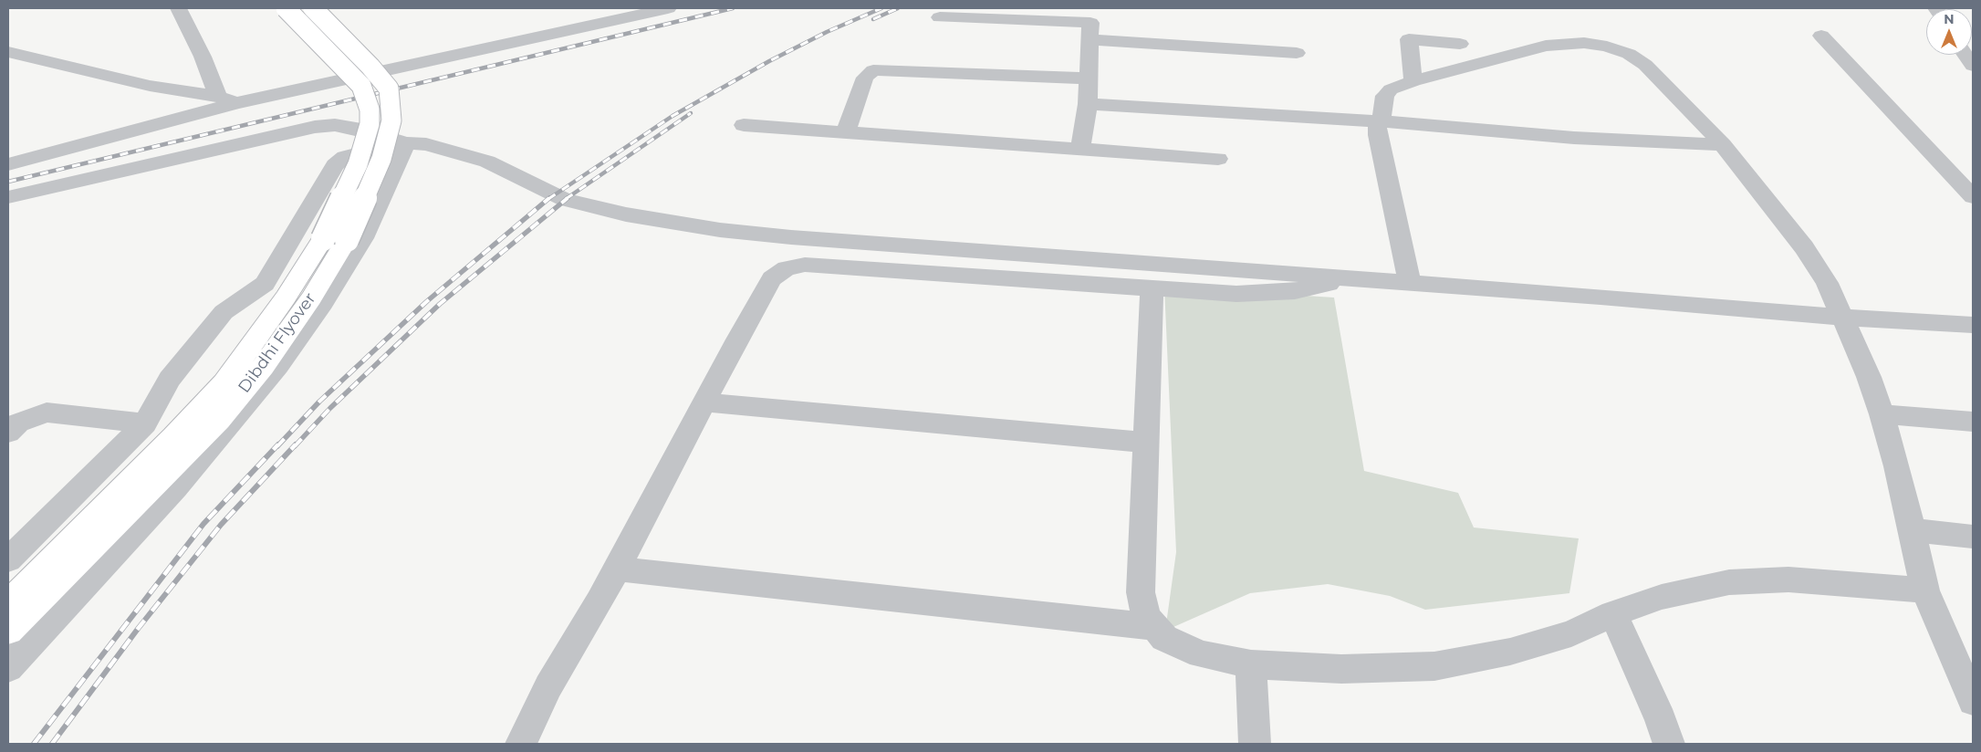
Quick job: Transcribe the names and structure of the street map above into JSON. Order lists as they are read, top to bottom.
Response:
{
  "streets": {
    "main road": ["Dibdhi Flyover"]
  },
  "north": "top"
}
